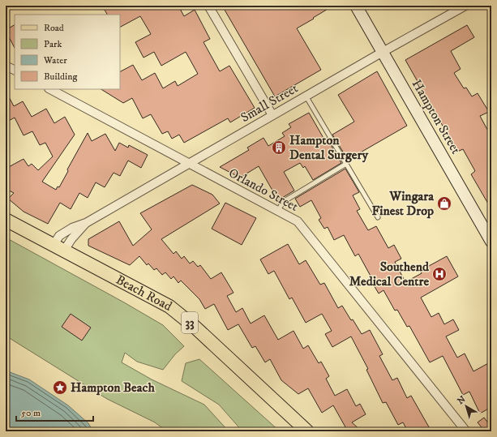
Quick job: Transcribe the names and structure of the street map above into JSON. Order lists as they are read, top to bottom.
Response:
{
  "streets": {
    "main road": ["Hampton Street", "Beach Road", "33"],
    "street": ["Small Street", "Orlando Street"]
  },
  "crossings": [
    ["Small Street", "Hampton Street"],
    ["Small Street", "Orlando Street"],
    ["Small Street", "Beach Road"]
  ],
  "places": {
    "building": ["Hampton Dental Surgery"],
    "shop": ["Wingara Finest Drop"],
    "hospital": ["Southend Medical Centre"],
    "place": ["Hampton Beach"]
  },
  "legend": [
    "Road",
    "Park",
    "Water",
    "Building"
  ],
  "scale_bar": "50 m",
  "north": "top left"
}
